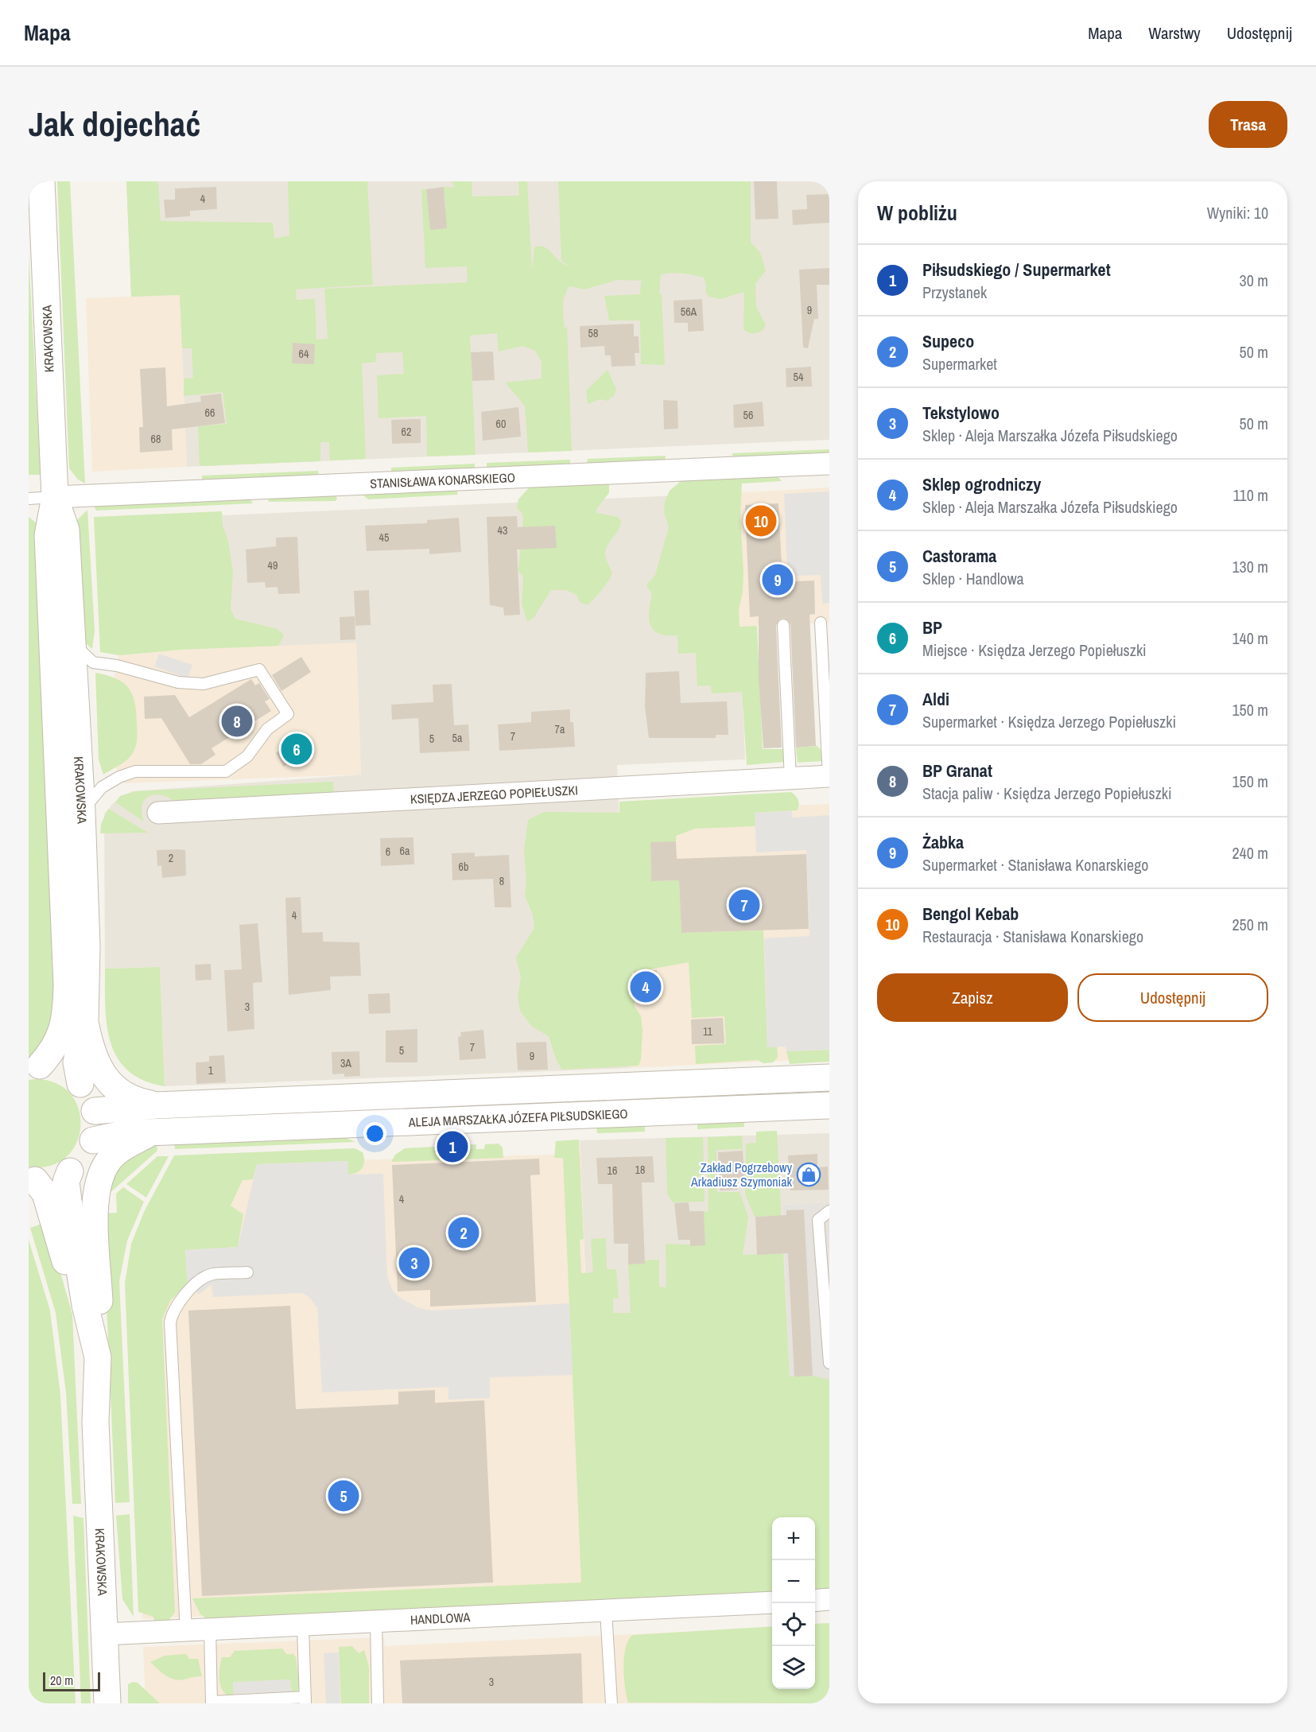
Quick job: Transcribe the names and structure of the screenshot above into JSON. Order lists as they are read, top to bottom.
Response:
{
  "streets": {
    "street": [
      "KRAKOWSKA",
      "STANISŁAWA KONARSKIEGO",
      "KSIĘDZA JERZEGO POPIEŁUSZKI",
      "ALEJA MARSZAŁKA JÓZEFA PIŁSUDSKIEGO",
      "HANDLOWA"
    ]
  },
  "crossings": [
    ["KRAKOWSKA", "STANISŁAWA KONARSKIEGO"],
    ["KRAKOWSKA", "HANDLOWA"]
  ],
  "places": {
    "shop": ["Zakład Pogrzebowy Arkadiusz Szymoniak"]
  },
  "house_numbers": [
    "4",
    "9",
    "56A",
    "58",
    "64",
    "54",
    "66",
    "56",
    "60",
    "62",
    "68",
    "43",
    "45",
    "49",
    "7a",
    "7",
    "5a",
    "5",
    "6a",
    "6",
    "2",
    "6b",
    "8",
    "4",
    "3",
    "11",
    "7",
    "5",
    "9",
    "3A",
    "1",
    "18",
    "16",
    "4",
    "3"
  ],
  "scale_bar": "20 m",
  "page": {
    "header": "Mapa",
    "nav": ["Mapa", "Warstwy", "Udostępnij"],
    "buttons": [
      "Trasa",
      ["Zapisz", "Udostępnij"]
    ],
    "title": "Jak dojechać",
    "heading": ["W pobliżu", "Wyniki: 10"],
    "list": [
      {
        "mark": "1",
        "name": "Piłsudskiego / Supermarket",
        "note": "Przystanek",
        "value": "30 m"
      },
      {
        "mark": "2",
        "name": "Supeco",
        "note": "Supermarket",
        "value": "50 m"
      },
      {
        "mark": "3",
        "name": "Tekstylowo",
        "note": "Sklep · Aleja Marszałka Józefa Piłsudskiego",
        "value": "50 m"
      },
      {
        "mark": "4",
        "name": "Sklep ogrodniczy",
        "note": "Sklep · Aleja Marszałka Józefa Piłsudskiego",
        "value": "110 m"
      },
      {
        "mark": "5",
        "name": "Castorama",
        "note": "Sklep · Handlowa",
        "value": "130 m"
      },
      {
        "mark": "6",
        "name": "BP",
        "note": "Miejsce · Księdza Jerzego Popiełuszki",
        "value": "140 m"
      },
      {
        "mark": "7",
        "name": "Aldi",
        "note": "Supermarket · Księdza Jerzego Popiełuszki",
        "value": "150 m"
      },
      {
        "mark": "8",
        "name": "BP Granat",
        "note": "Stacja paliw · Księdza Jerzego Popiełuszki",
        "value": "150 m"
      },
      {
        "mark": "9",
        "name": "Żabka",
        "note": "Supermarket · Stanisława Konarskiego",
        "value": "240 m"
      },
      {
        "mark": "10",
        "name": "Bengol Kebab",
        "note": "Restauracja · Stanisława Konarskiego",
        "value": "250 m"
      }
    ],
    "pins": [
      "10",
      "9",
      "8",
      "6",
      "7",
      "4",
      "1",
      "2",
      "3",
      "5"
    ],
    "map_buttons": ["+", "−"],
    "scale": "20 m"
  }
}
